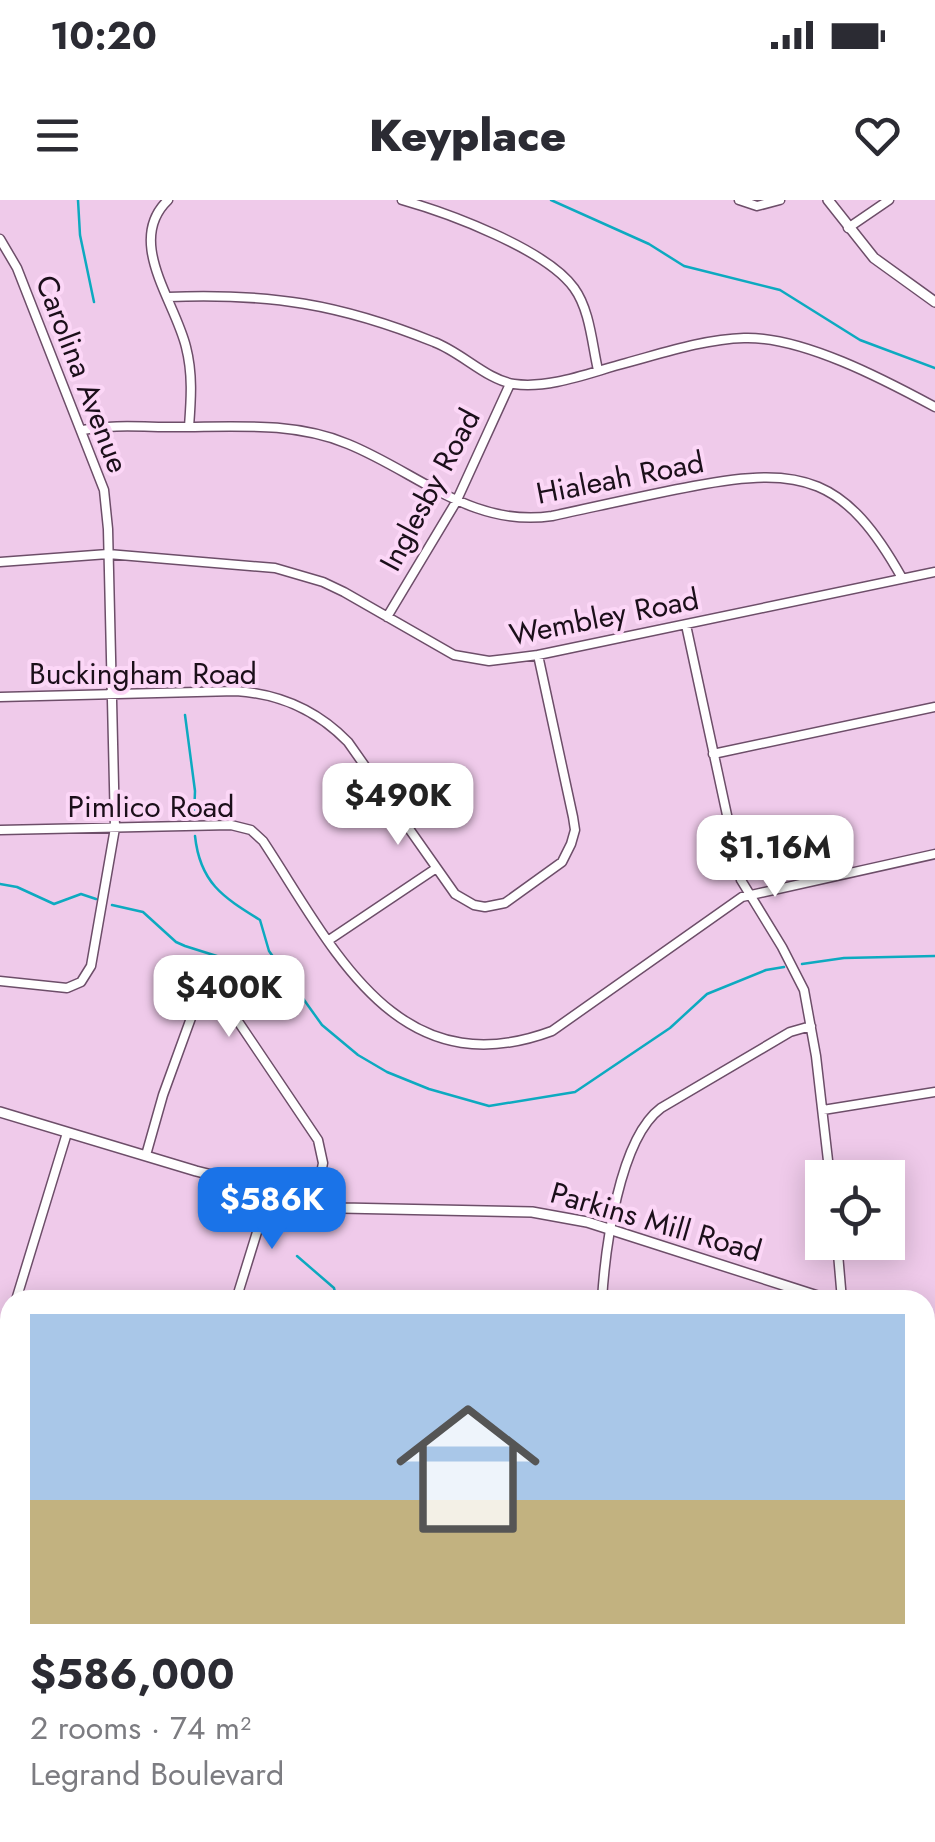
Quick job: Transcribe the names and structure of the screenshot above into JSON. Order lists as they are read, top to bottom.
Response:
{
  "streets": {
    "street": [
      "Carolina Avenue",
      "Hialeah Road",
      "Inglesby Road",
      "Wembley Road",
      "Buckingham Road",
      "Pimlico Road",
      "Parkins Mill Road"
    ]
  },
  "crossings": [
    ["Carolina Avenue", "Hialeah Road"],
    ["Carolina Avenue", "Wembley Road"],
    ["Carolina Avenue", "Buckingham Road"],
    ["Carolina Avenue", "Pimlico Road"],
    ["Hialeah Road", "Inglesby Road"],
    ["Hialeah Road", "Wembley Road"],
    ["Inglesby Road", "Wembley Road"],
    ["Wembley Road", "Buckingham Road"]
  ],
  "page": {
    "status": "10:20",
    "header": "Keyplace",
    "price": [
      "$490K",
      "$1.16M",
      "$400K",
      "$586K"
    ],
    "list": [
      {
        "name": "$586,000",
        "note": "2 rooms · 74 m² · Legrand Boulevard"
      }
    ]
  }
}
